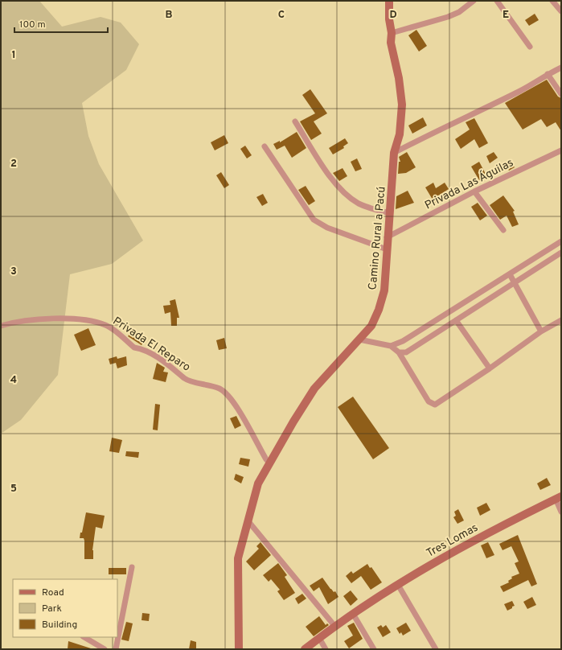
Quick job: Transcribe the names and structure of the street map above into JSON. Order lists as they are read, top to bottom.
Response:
{
  "streets": {
    "street": [
      "Privada Las Águilas",
      "Camino Rural a Pacú",
      "Privada El Reparo",
      "Tres Lomas"
    ]
  },
  "crossings": [
    ["Privada Las Águilas", "Camino Rural a Pacú"],
    ["Camino Rural a Pacú", "Privada El Reparo"]
  ],
  "legend": ["Road", "Park", "Building"],
  "scale_bar": "100 m",
  "grid": {
    "columns": [
      "B",
      "C",
      "D",
      "E"
    ],
    "rows": [
      "1",
      "2",
      "3",
      "4",
      "5"
    ]
  }
}
